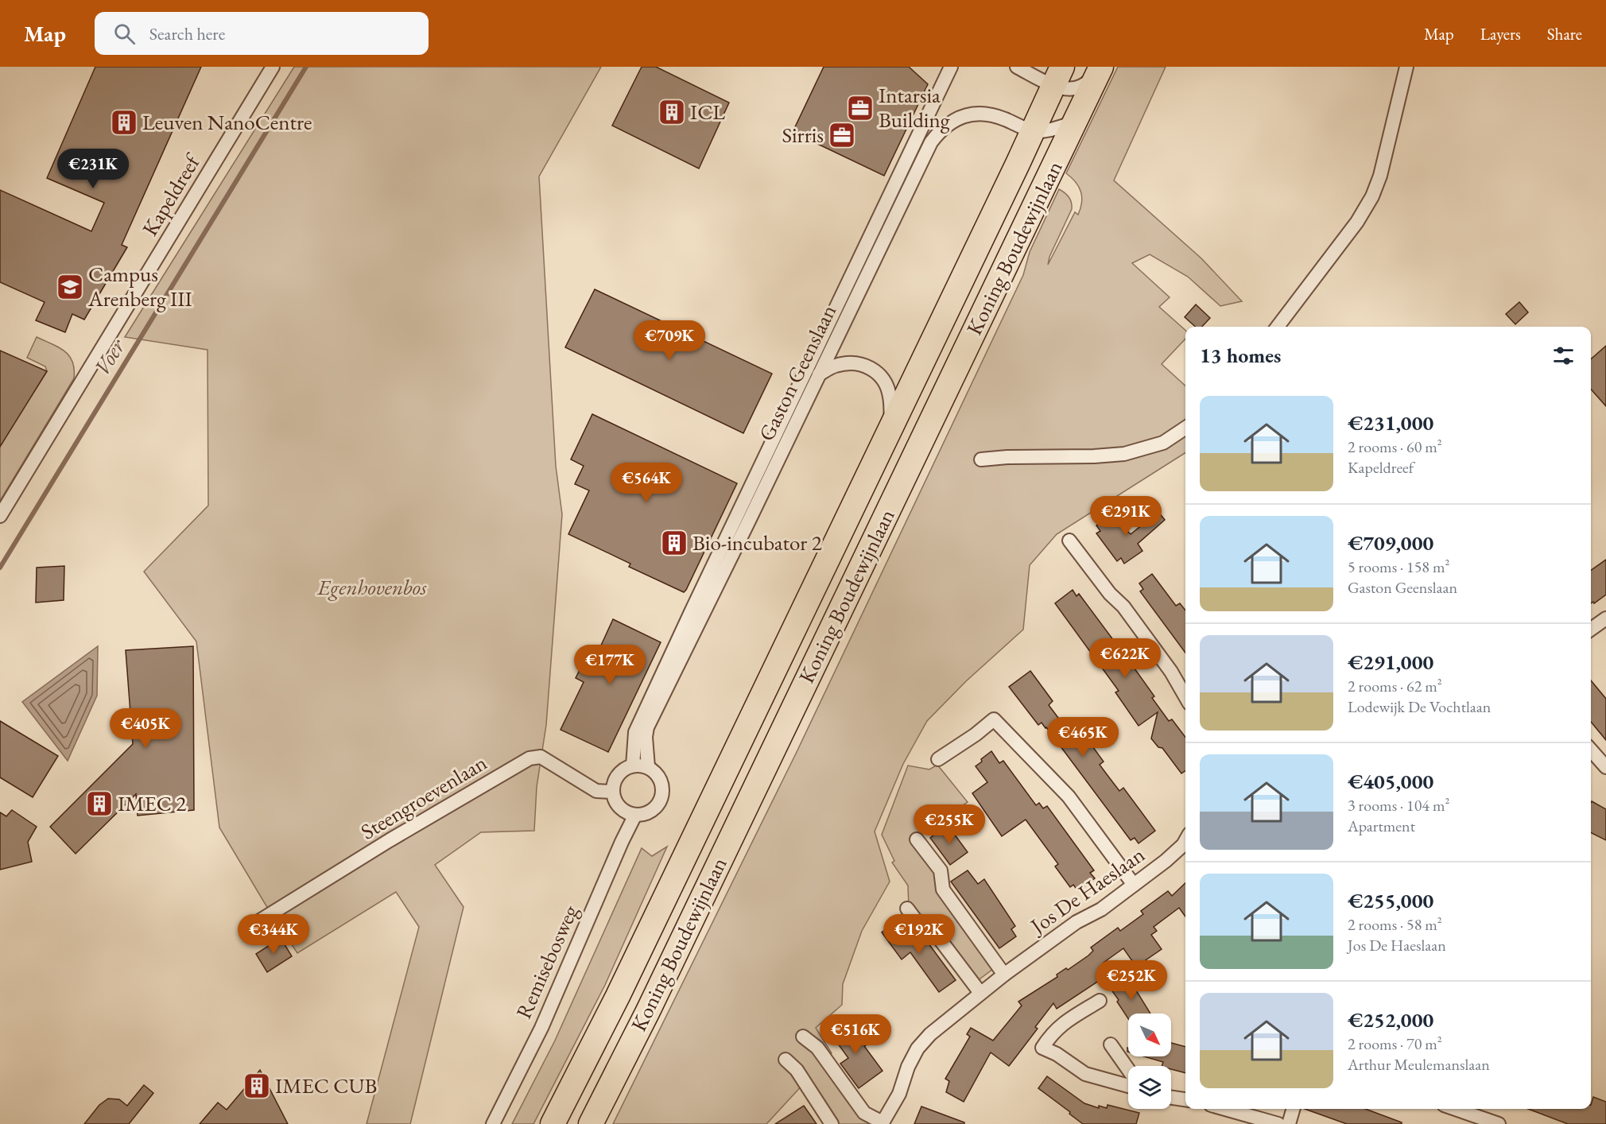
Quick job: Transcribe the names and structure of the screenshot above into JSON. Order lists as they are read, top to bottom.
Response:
{
  "streets": {
    "highway": ["Koning Boudewijnlaan"],
    "street": [
      "Kapeldreef",
      "Gaston Geenslaan",
      "Steengroevenlaan",
      "Jos De Haeslaan",
      "Remisebosweg"
    ]
  },
  "crossings": [
    ["Koning Boudewijnlaan", "Gaston Geenslaan"],
    ["Gaston Geenslaan", "Steengroevenlaan"],
    ["Gaston Geenslaan", "Remisebosweg"],
    ["Steengroevenlaan", "Remisebosweg"]
  ],
  "water": ["Voer"],
  "parks": ["Egenhovenbos"],
  "places": {
    "office": ["Intarsia Building", "Sirris"],
    "building": [
      "ICL",
      "Leuven NanoCentre",
      "Bio-incubator 2",
      "IMEC 2",
      "IMEC CUB"
    ],
    "school or university": ["Campus Arenberg III"]
  },
  "north": "bottom right",
  "page": {
    "header": "Map",
    "search": "Search here",
    "nav": ["Map", "Layers", "Share"],
    "price": [
      "€231K",
      "€709K",
      "€564K",
      "€291K",
      "€622K",
      "€177K",
      "€405K",
      "€465K",
      "€255K",
      "€344K",
      "€192K",
      "€252K",
      "€516K"
    ],
    "heading": "13 homes",
    "list": [
      {
        "name": "€231,000",
        "note": "2 rooms · 60 m² · Kapeldreef"
      },
      {
        "name": "€709,000",
        "note": "5 rooms · 158 m² · Gaston Geenslaan"
      },
      {
        "name": "€291,000",
        "note": "2 rooms · 62 m² · Lodewijk De Vochtlaan"
      },
      {
        "name": "€405,000",
        "note": "3 rooms · 104 m² · Apartment"
      },
      {
        "name": "€255,000",
        "note": "2 rooms · 58 m² · Jos De Haeslaan"
      },
      {
        "name": "€252,000",
        "note": "2 rooms · 70 m² · Arthur Meulemanslaan"
      }
    ]
  }
}
